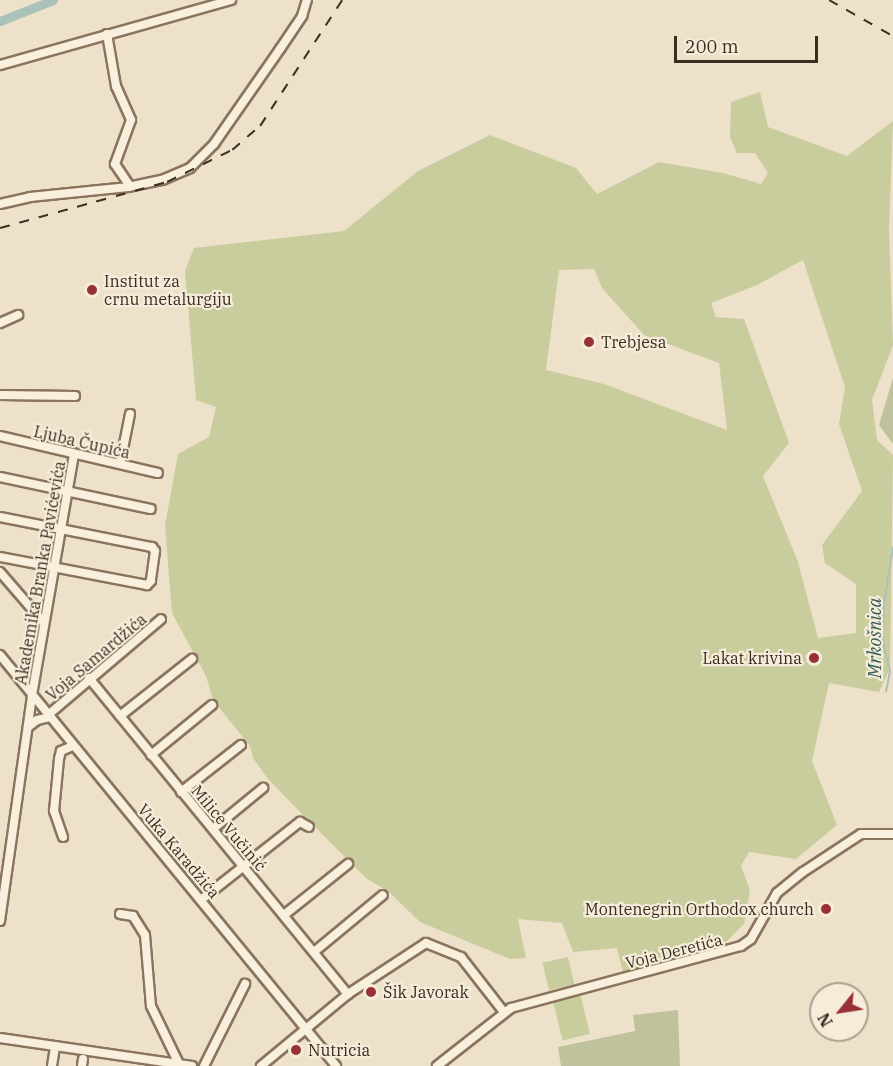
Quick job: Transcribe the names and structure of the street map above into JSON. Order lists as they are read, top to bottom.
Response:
{
  "streets": {
    "street": [
      "Ljuba Čupića",
      "Akademika Branka Pavićevića",
      "Voja Samardžića",
      "Milice Vučinić",
      "Vuka Karadžića",
      "Voja Deretića"
    ]
  },
  "crossings": [
    ["Ljuba Čupića", "Akademika Branka Pavićevića"],
    ["Akademika Branka Pavićevića", "Voja Samardžića"],
    ["Akademika Branka Pavićevića", "Vuka Karadžića"],
    ["Voja Samardžića", "Milice Vučinić"],
    ["Voja Samardžića", "Vuka Karadžića"]
  ],
  "water": ["Mrkošnica"],
  "places": [
    "Institut za crnu metalurgiju",
    "Trebjesa",
    "Lakat krivina",
    "Montenegrin Orthodox church",
    "Šik Javorak",
    "Nutricia"
  ],
  "scale_bar": "200 m",
  "north": "bottom left"
}
